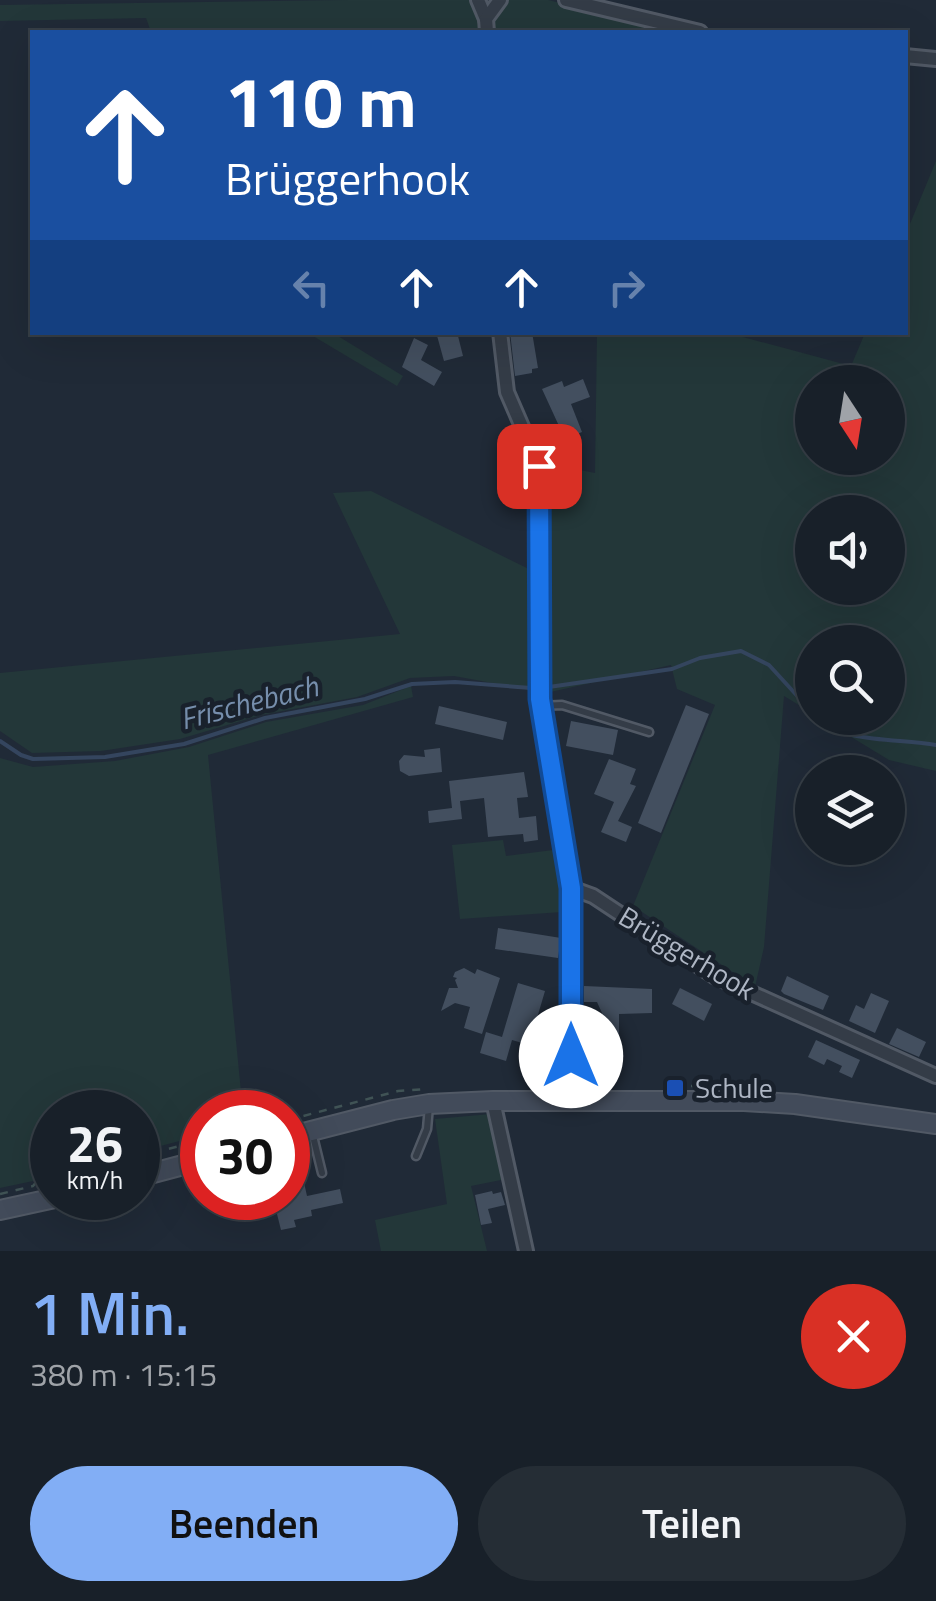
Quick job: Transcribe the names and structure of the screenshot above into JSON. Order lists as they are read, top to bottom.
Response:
{
  "streets": {
    "street": ["Brüggerhook"]
  },
  "water": ["Frischebach"],
  "places": {
    "transit": ["Schule"]
  },
  "north": "bottom",
  "page": {
    "turn": ["110 m", "Brüggerhook"],
    "speed": "26 km/h",
    "limit": "30",
    "heading": ["1 Min.", "380 m · 15:15"],
    "buttons": ["Beenden", "Teilen"]
  }
}
